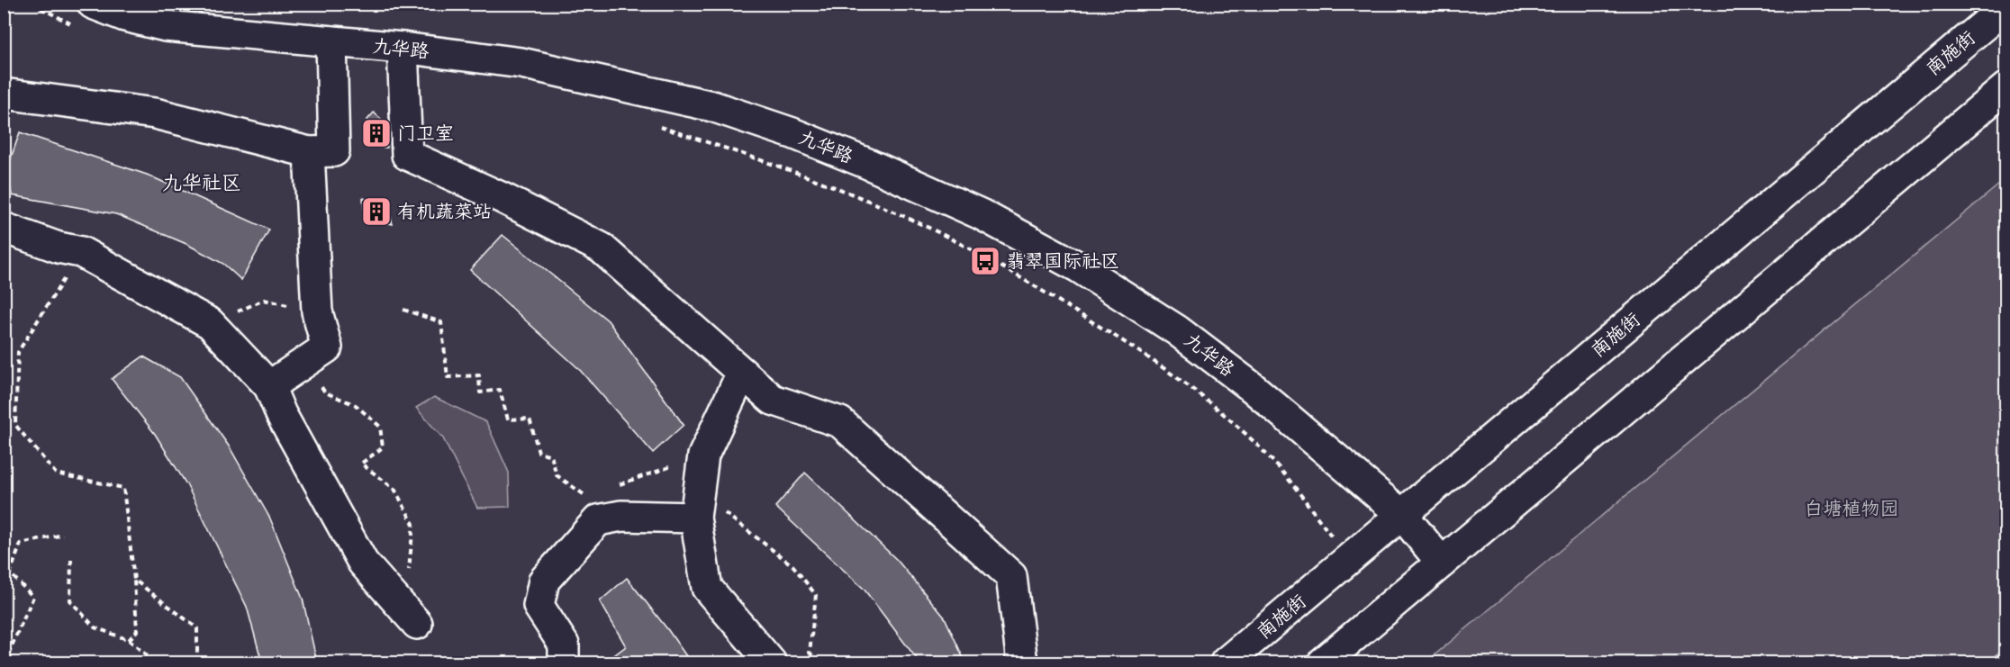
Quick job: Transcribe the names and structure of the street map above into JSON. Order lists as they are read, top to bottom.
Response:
{
  "streets": {
    "street": ["九华路", "南施街"]
  },
  "crossings": [
    ["九华路", "南施街"]
  ],
  "districts": ["九华社区"],
  "parks": ["白塘植物园"],
  "places": {
    "building": ["门卫室", "有机蔬菜站"],
    "bus stop": ["翡翠国际社区"]
  }
}
